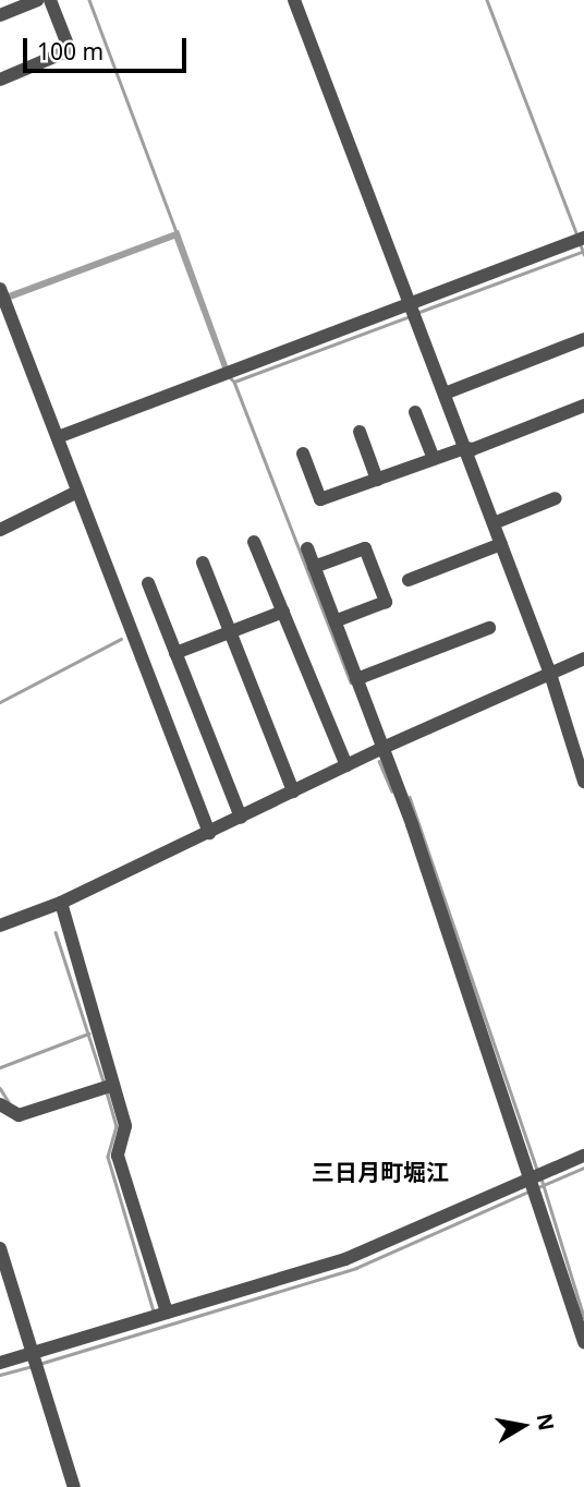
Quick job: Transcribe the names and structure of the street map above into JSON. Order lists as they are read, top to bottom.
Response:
{
  "districts": ["三日月町堀江"],
  "scale_bar": "100 m",
  "north": "right"
}
